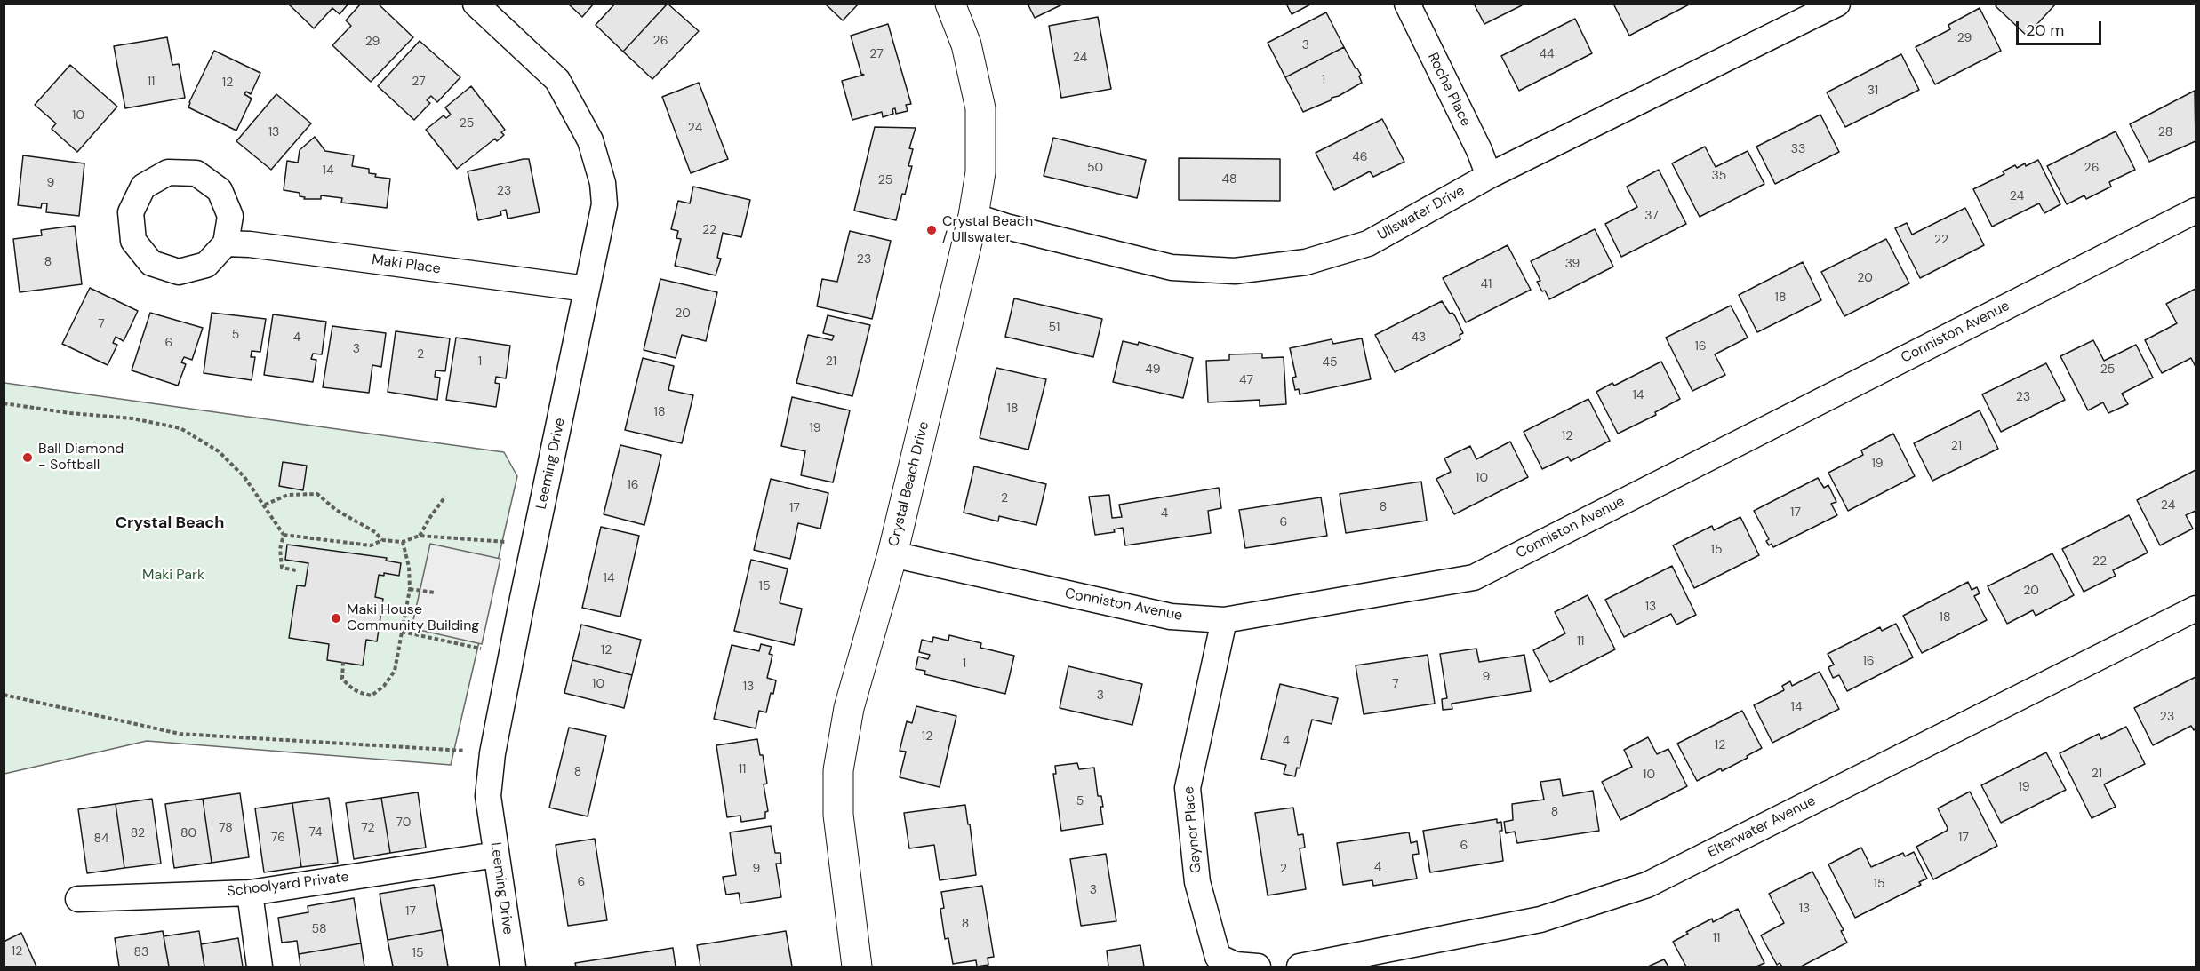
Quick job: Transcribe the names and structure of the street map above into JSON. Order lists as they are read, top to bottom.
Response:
{
  "streets": {
    "street": [
      "Roche Place",
      "Ullswater Drive",
      "Maki Place",
      "Conniston Avenue",
      "Leeming Drive",
      "Crystal Beach Drive",
      "Elterwater Avenue",
      "Gaynor Place",
      "Schoolyard Private"
    ]
  },
  "crossings": [
    ["Roche Place", "Ullswater Drive"],
    ["Ullswater Drive", "Crystal Beach Drive"],
    ["Maki Place", "Leeming Drive"],
    ["Conniston Avenue", "Crystal Beach Drive"],
    ["Conniston Avenue", "Gaynor Place"],
    ["Leeming Drive", "Schoolyard Private"]
  ],
  "districts": ["Crystal Beach"],
  "parks": ["Maki Park"],
  "places": ["Crystal Beach / Ullswater", "Ball Diamond - Softball", "Maki House Community Building"],
  "house_numbers": [
    "29",
    "26",
    "29",
    "3",
    "27",
    "44",
    "24",
    "1",
    "11",
    "27",
    "12",
    "31",
    "10",
    "25",
    "24",
    "13",
    "28",
    "33",
    "46",
    "50",
    "26",
    "14",
    "35",
    "48",
    "25",
    "9",
    "23",
    "24",
    "37",
    "22",
    "22",
    "23",
    "8",
    "39",
    "20",
    "41",
    "18",
    "20",
    "7",
    "51",
    "5",
    "4",
    "43",
    "6",
    "16",
    "3",
    "2",
    "1",
    "21",
    "45",
    "49",
    "25",
    "47",
    "14",
    "23",
    "18",
    "18",
    "19",
    "12",
    "21",
    "19",
    "10",
    "16",
    "2",
    "24",
    "8",
    "17",
    "17",
    "4",
    "6",
    "15",
    "22",
    "14",
    "15",
    "20",
    "13",
    "18",
    "11",
    "12",
    "16",
    "1",
    "9",
    "10",
    "7",
    "13",
    "3",
    "14",
    "23",
    "12",
    "4",
    "12",
    "11",
    "8",
    "21",
    "10",
    "19",
    "5",
    "8",
    "70",
    "78",
    "72",
    "74",
    "82",
    "80",
    "76",
    "17",
    "84",
    "6",
    "4",
    "9",
    "2",
    "6",
    "15",
    "3",
    "13",
    "17",
    "8",
    "58",
    "11",
    "12",
    "83",
    "15"
  ],
  "scale_bar": "20 m"
}
